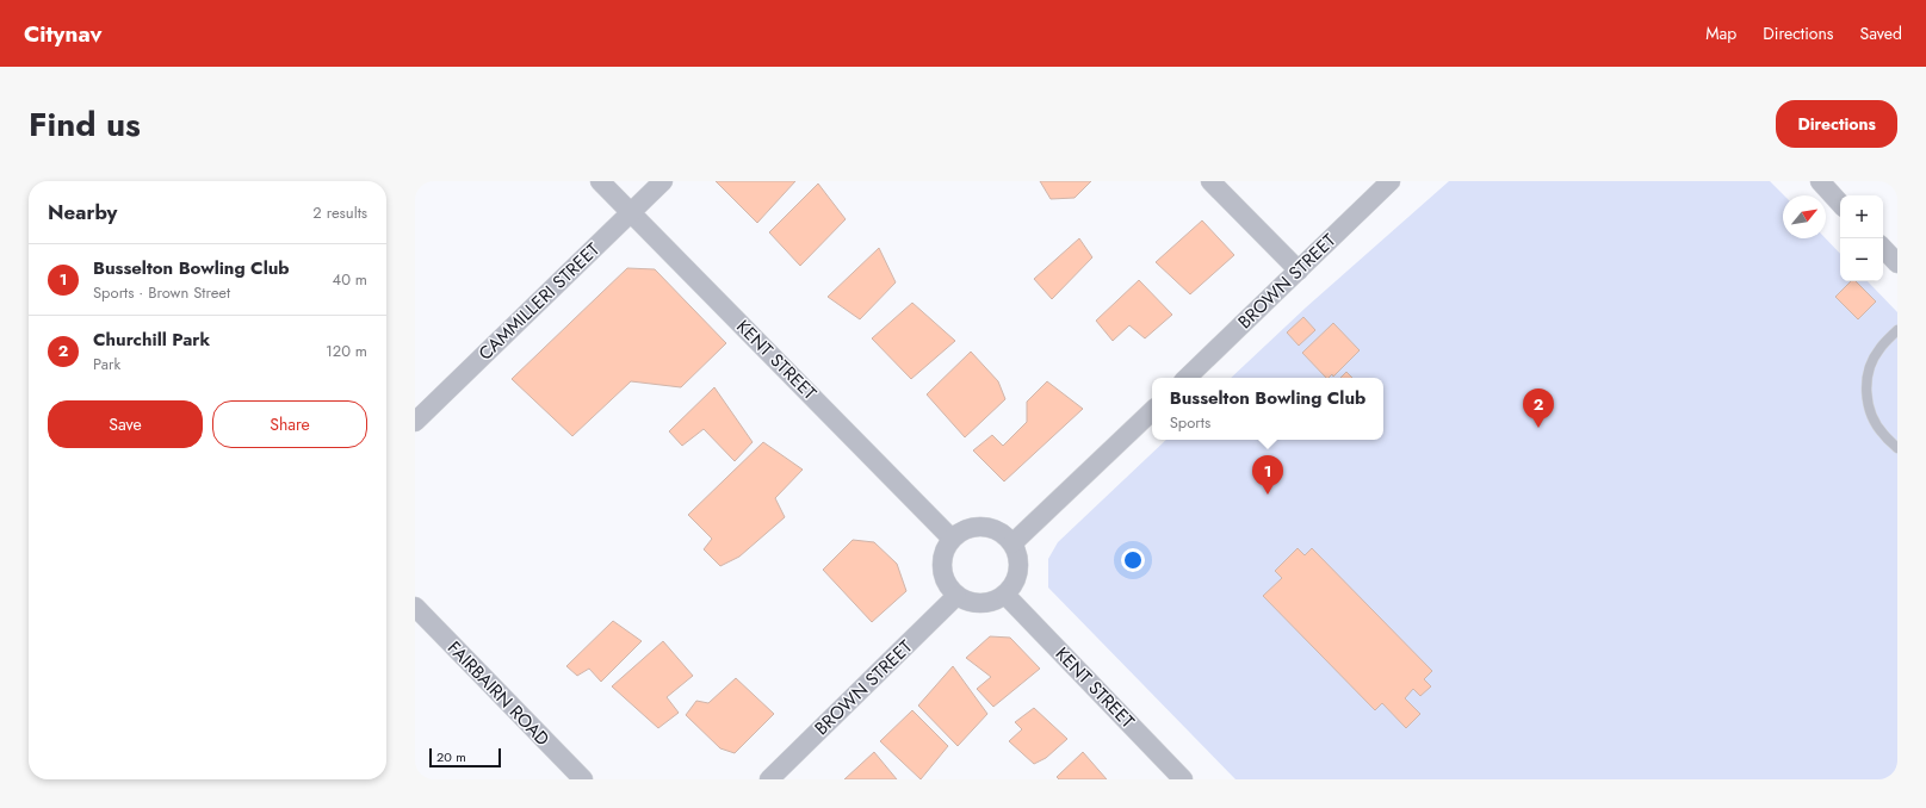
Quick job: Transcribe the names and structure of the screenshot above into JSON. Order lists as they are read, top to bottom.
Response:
{
  "streets": {
    "street": [
      "BROWN STREET",
      "CAMMILLERI STREET",
      "KENT STREET",
      "FAIRBAIRN ROAD"
    ]
  },
  "crossings": [
    ["BROWN STREET", "KENT STREET"],
    ["CAMMILLERI STREET", "KENT STREET"]
  ],
  "scale_bar": "20 m",
  "north": "top right",
  "page": {
    "header": "Citynav",
    "nav": ["Map", "Directions", "Saved"],
    "title": "Find us",
    "buttons": [
      "Directions",
      ["Save", "Share"]
    ],
    "heading": ["Nearby", "2 results"],
    "map_buttons": ["+", "−"],
    "list": [
      {
        "mark": "1",
        "name": "Busselton Bowling Club",
        "note": "Sports · Brown Street",
        "value": "40 m"
      },
      {
        "mark": "2",
        "name": "Churchill Park",
        "note": "Park",
        "value": "120 m"
      }
    ],
    "popup": ["Busselton Bowling Club", "Sports"],
    "pins": ["2", "1"],
    "scale": "20 m"
  }
}
